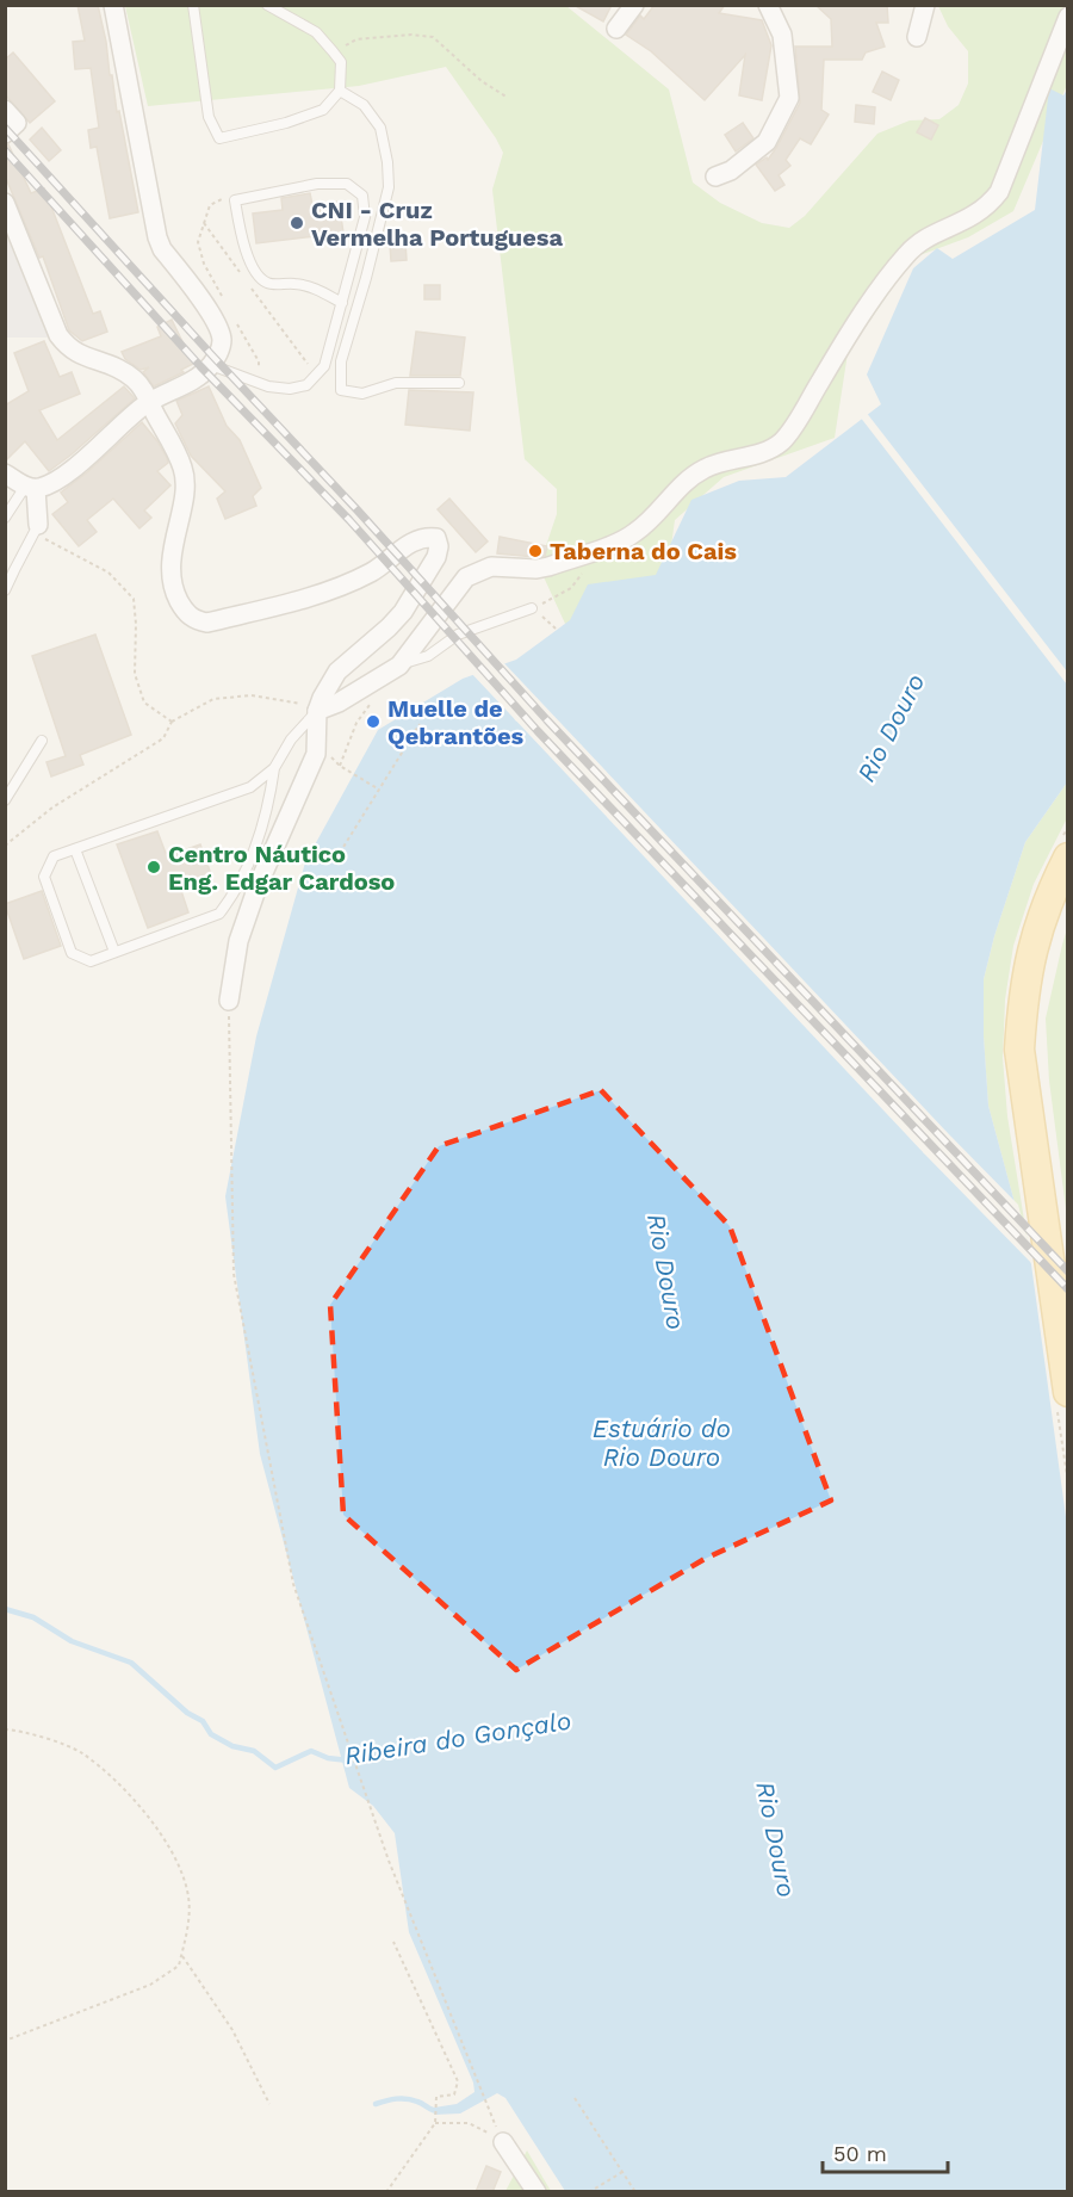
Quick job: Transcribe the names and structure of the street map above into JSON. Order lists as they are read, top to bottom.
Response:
{
  "water": ["Rio Douro", "Estuário do Rio Douro", "Ribeira do Gonçalo"],
  "places": [
    "CNI - Cruz Vermelha Portuguesa",
    "Taberna do Cais",
    "Muelle de Qebrantões",
    "Centro Náutico Eng. Edgar Cardoso"
  ],
  "scale_bar": "50 m"
}
